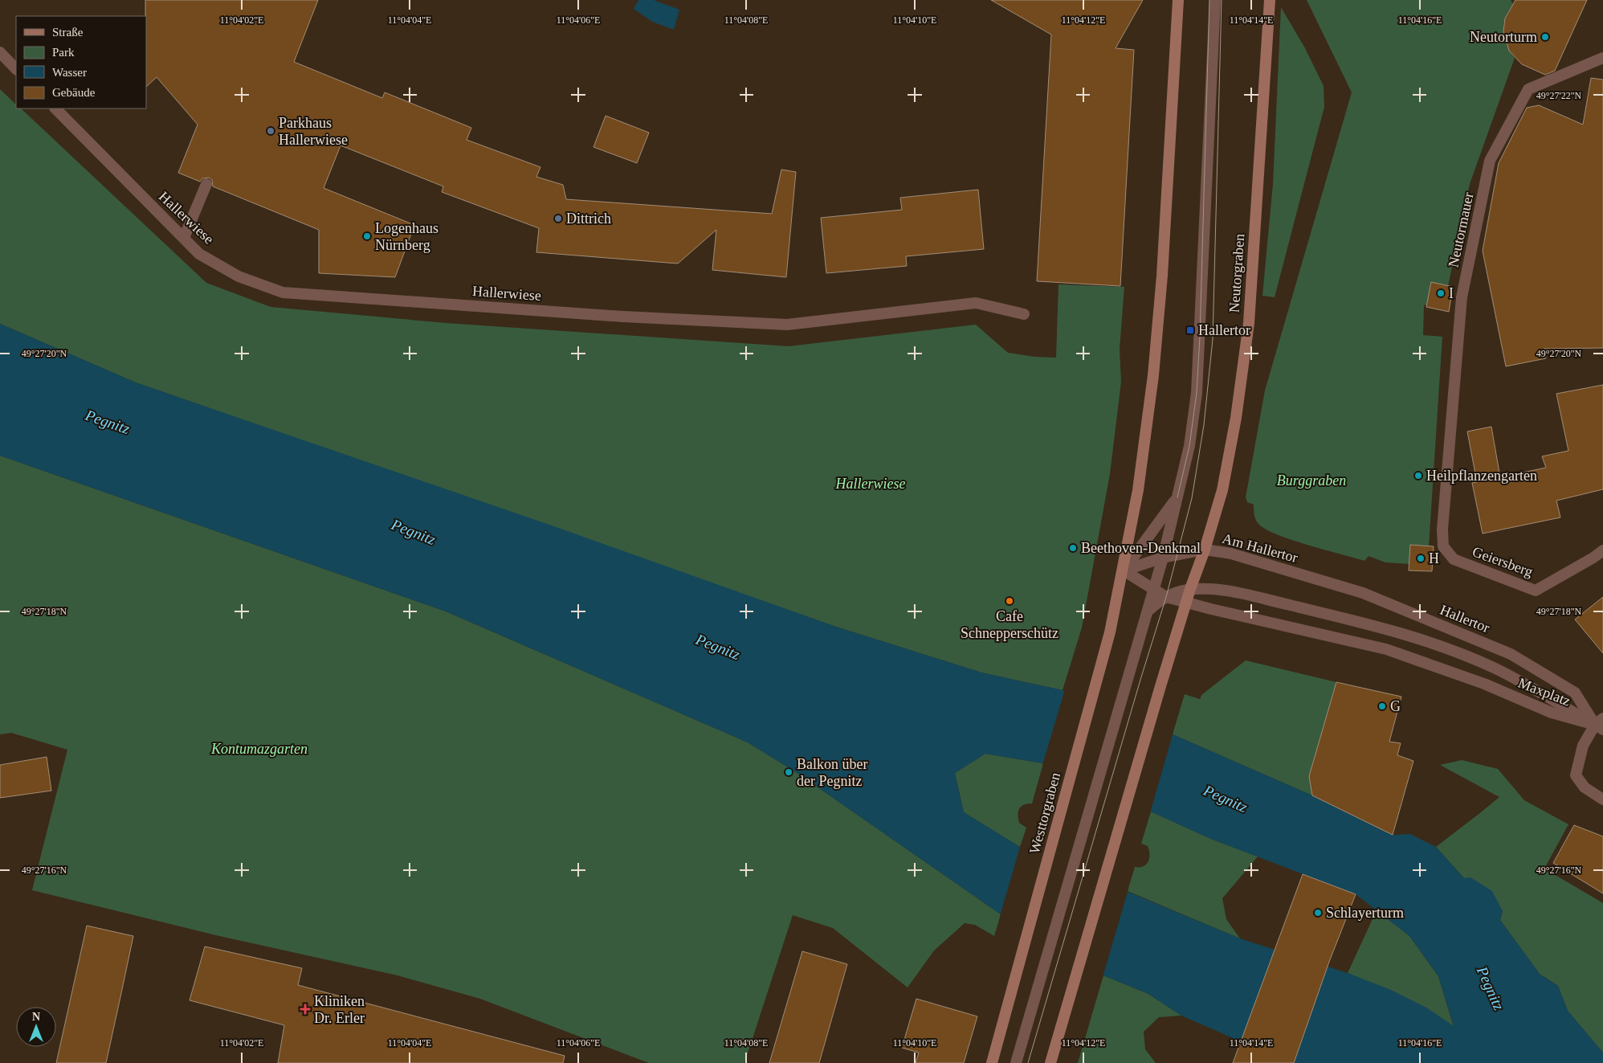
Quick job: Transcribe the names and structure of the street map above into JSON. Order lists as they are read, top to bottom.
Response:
{
  "streets": {
    "main road": ["Neutorgraben", "Westtorgraben"],
    "street": [
      "Hallerwiese",
      "Neutormauer",
      "Am Hallertor",
      "Geiersberg",
      "Hallertor",
      "Maxplatz"
    ]
  },
  "crossings": [
    ["Neutormauer", "Geiersberg"],
    ["Neutorgraben", "Am Hallertor"],
    ["Neutorgraben", "Maxplatz"],
    ["Am Hallertor", "Hallertor"],
    ["Am Hallertor", "Westtorgraben"],
    ["Hallertor", "Maxplatz"]
  ],
  "water": ["Pegnitz"],
  "parks": ["Burggraben", "Hallerwiese", "Kontumazgarten"],
  "places": {
    "other": [
      "Neutorturm",
      "Parkhaus Hallerwiese",
      "Dittrich",
      "Logenhaus Nürnberg",
      "I",
      "Heilpflanzengarten",
      "Beethoven-Denkmal",
      "H",
      "Cafe Schnepperschütz",
      "G",
      "Balkon über der Pegnitz",
      "Schlayerturm"
    ],
    "transit": ["Hallertor"],
    "health": ["Kliniken Dr. Erler"]
  },
  "legend": [
    "Straße",
    "Park",
    "Wasser",
    "Gebäude"
  ],
  "north": "top",
  "coordinates": [
    "11°04'02\"E",
    "11°04'04\"E",
    "11°04'06\"E",
    "11°04'08\"E",
    "11°04'10\"E",
    "11°04'12\"E",
    "11°04'14\"E",
    "11°04'16\"E",
    "49°27'22\"N",
    "49°27'20\"N",
    "49°27'18\"N",
    "49°27'16\"N"
  ]
}
